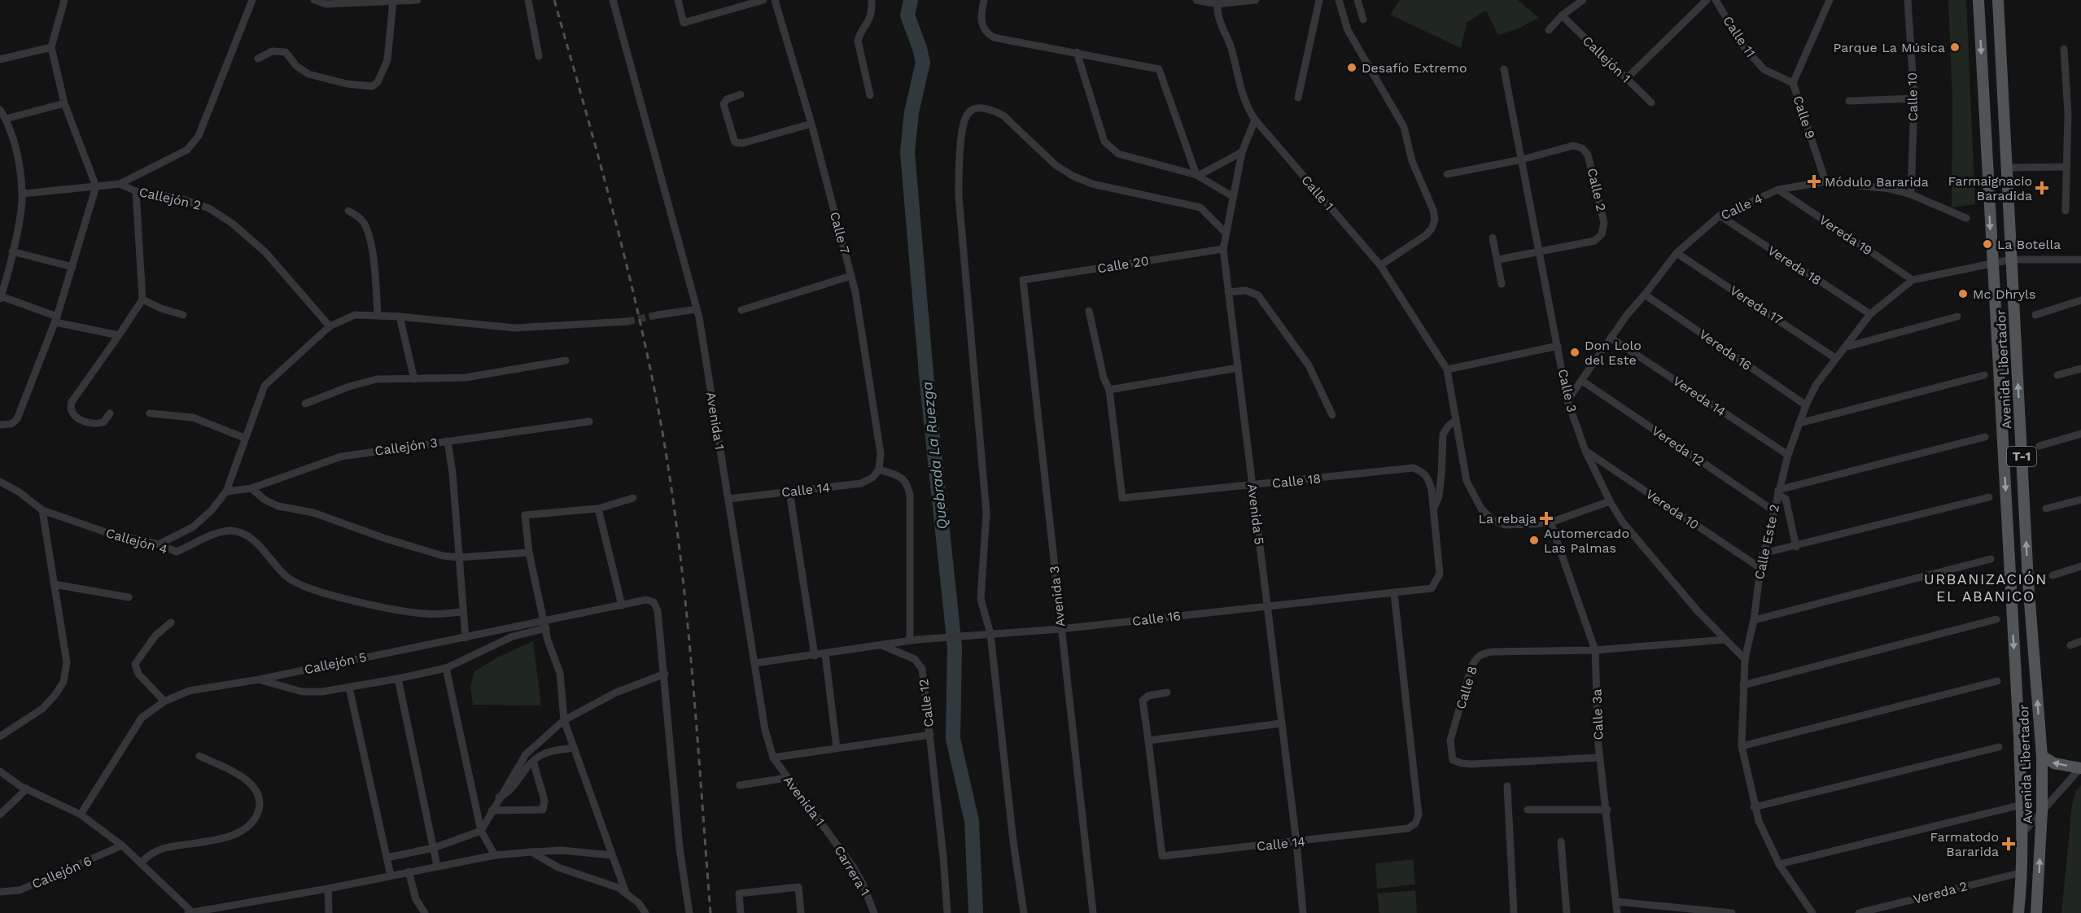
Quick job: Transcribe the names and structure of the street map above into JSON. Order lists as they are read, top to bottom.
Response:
{
  "streets": {
    "main road": ["Avenida Libertador", "T-1"],
    "street": [
      "Calle 11",
      "Callejón 1",
      "Calle 10",
      "Calle 9",
      "Calle 2",
      "Calle 1",
      "Callejón 2",
      "Calle 4",
      "Calle 7",
      "Vereda 19",
      "Calle 20",
      "Vereda 18",
      "Vereda 17",
      "Vereda 16",
      "Calle 3",
      "Vereda 14",
      "Avenida 1",
      "Vereda 12",
      "Callejón 3",
      "Calle 18",
      "Calle 14",
      "Vereda 10",
      "Avenida 5",
      "Callejón 4",
      "Calle Este 2",
      "Avenida 3",
      "Calle 16",
      "Callejón 5",
      "Calle 8",
      "Calle 12",
      "Calle 3a",
      "Carrera 1",
      "Callejón 6",
      "Vereda 2"
    ]
  },
  "crossings": [
    ["Calle 11", "Calle 9"],
    ["Calle 10", "Calle 4"],
    ["Calle 9", "Calle 4"],
    ["Calle 2", "Calle 3"],
    ["Calle 1", "Calle 3"],
    ["Calle 1", "Avenida 5"],
    ["Calle 1", "Calle 3a"],
    ["Calle 4", "Vereda 19"],
    ["Calle 4", "Vereda 18"],
    ["Calle 4", "Vereda 17"],
    ["Calle 4", "Vereda 16"],
    ["Calle 4", "Calle 3"],
    ["Calle 4", "Vereda 14"],
    ["Calle 4", "Vereda 12"],
    ["Calle 7", "Calle 14"],
    ["Vereda 19", "Calle Este 2"],
    ["Calle 20", "Avenida 5"],
    ["Calle 20", "Avenida 3"],
    ["Vereda 18", "Calle Este 2"],
    ["Vereda 17", "Calle Este 2"],
    ["Vereda 16", "Calle Este 2"],
    ["Avenida Libertador", "Calle Este 2"],
    ["Avenida Libertador", "Vereda 2"],
    ["Calle 3", "Vereda 10"],
    ["Calle 3", "Calle Este 2"],
    ["Calle 3", "Calle 8"],
    ["Vereda 14", "Calle Este 2"],
    ["Avenida 1", "Calle 14"],
    ["Avenida 1", "Carrera 1"],
    ["Vereda 12", "Calle Este 2"],
    ["Calle 18", "Avenida 5"],
    ["Calle 18", "Calle 16"],
    ["Calle 14", "Avenida 5"],
    ["Calle 14", "Calle 16"],
    ["Vereda 10", "Calle Este 2"],
    ["Avenida 5", "Calle 16"],
    ["Avenida 3", "Calle 16"],
    ["Calle 16", "Calle 12"],
    ["Calle 8", "Calle 3a"]
  ],
  "districts": ["URBANIZACIÓN EL ABANICO"],
  "water": ["Quebrada La Ruezga"],
  "places": {
    "other": [
      "Parque La Música",
      "Desafío Extremo",
      "La Botella",
      "Mc Dhryls",
      "Don Lolo del Este",
      "Automercado Las Palmas"
    ],
    "health": [
      "Módulo Bararida",
      "Farmaignacio Baradida",
      "La rebaja",
      "Farmatodo Bararida"
    ]
  }
}
